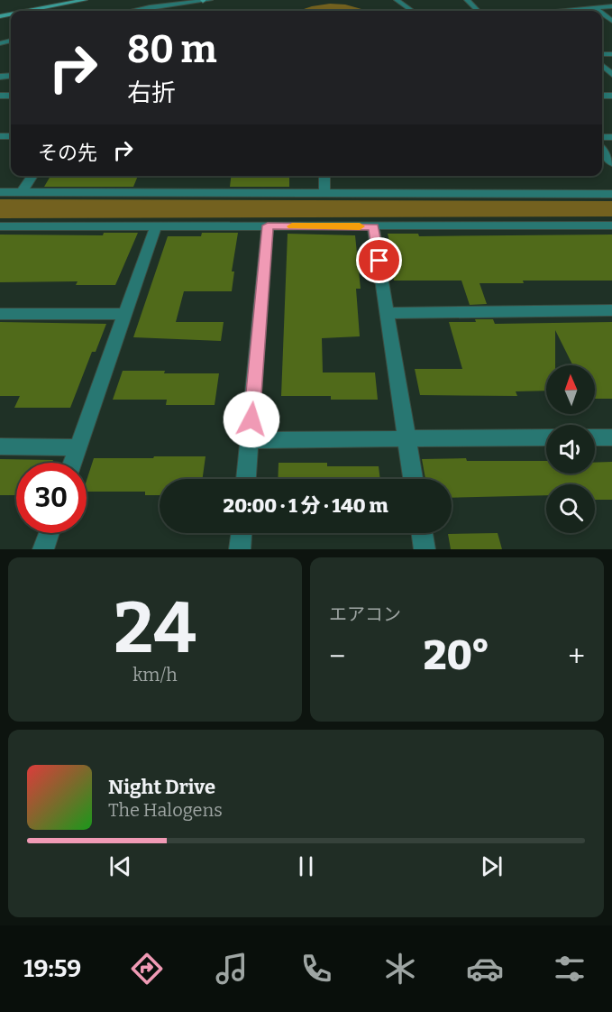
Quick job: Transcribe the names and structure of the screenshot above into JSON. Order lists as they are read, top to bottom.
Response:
{
  "north": "top",
  "page": {
    "turn": ["80 m", "右折"],
    "then": "その先",
    "limit": "30",
    "trip": "20:00 · 1 分 · 140 m",
    "tile": [
      ["24", "km/h"],
      "エアコン"
    ],
    "heat": ["−", "20°", "+"],
    "song": ["Night Drive", "The Halogens"],
    "tabs": "19:59"
  }
}
